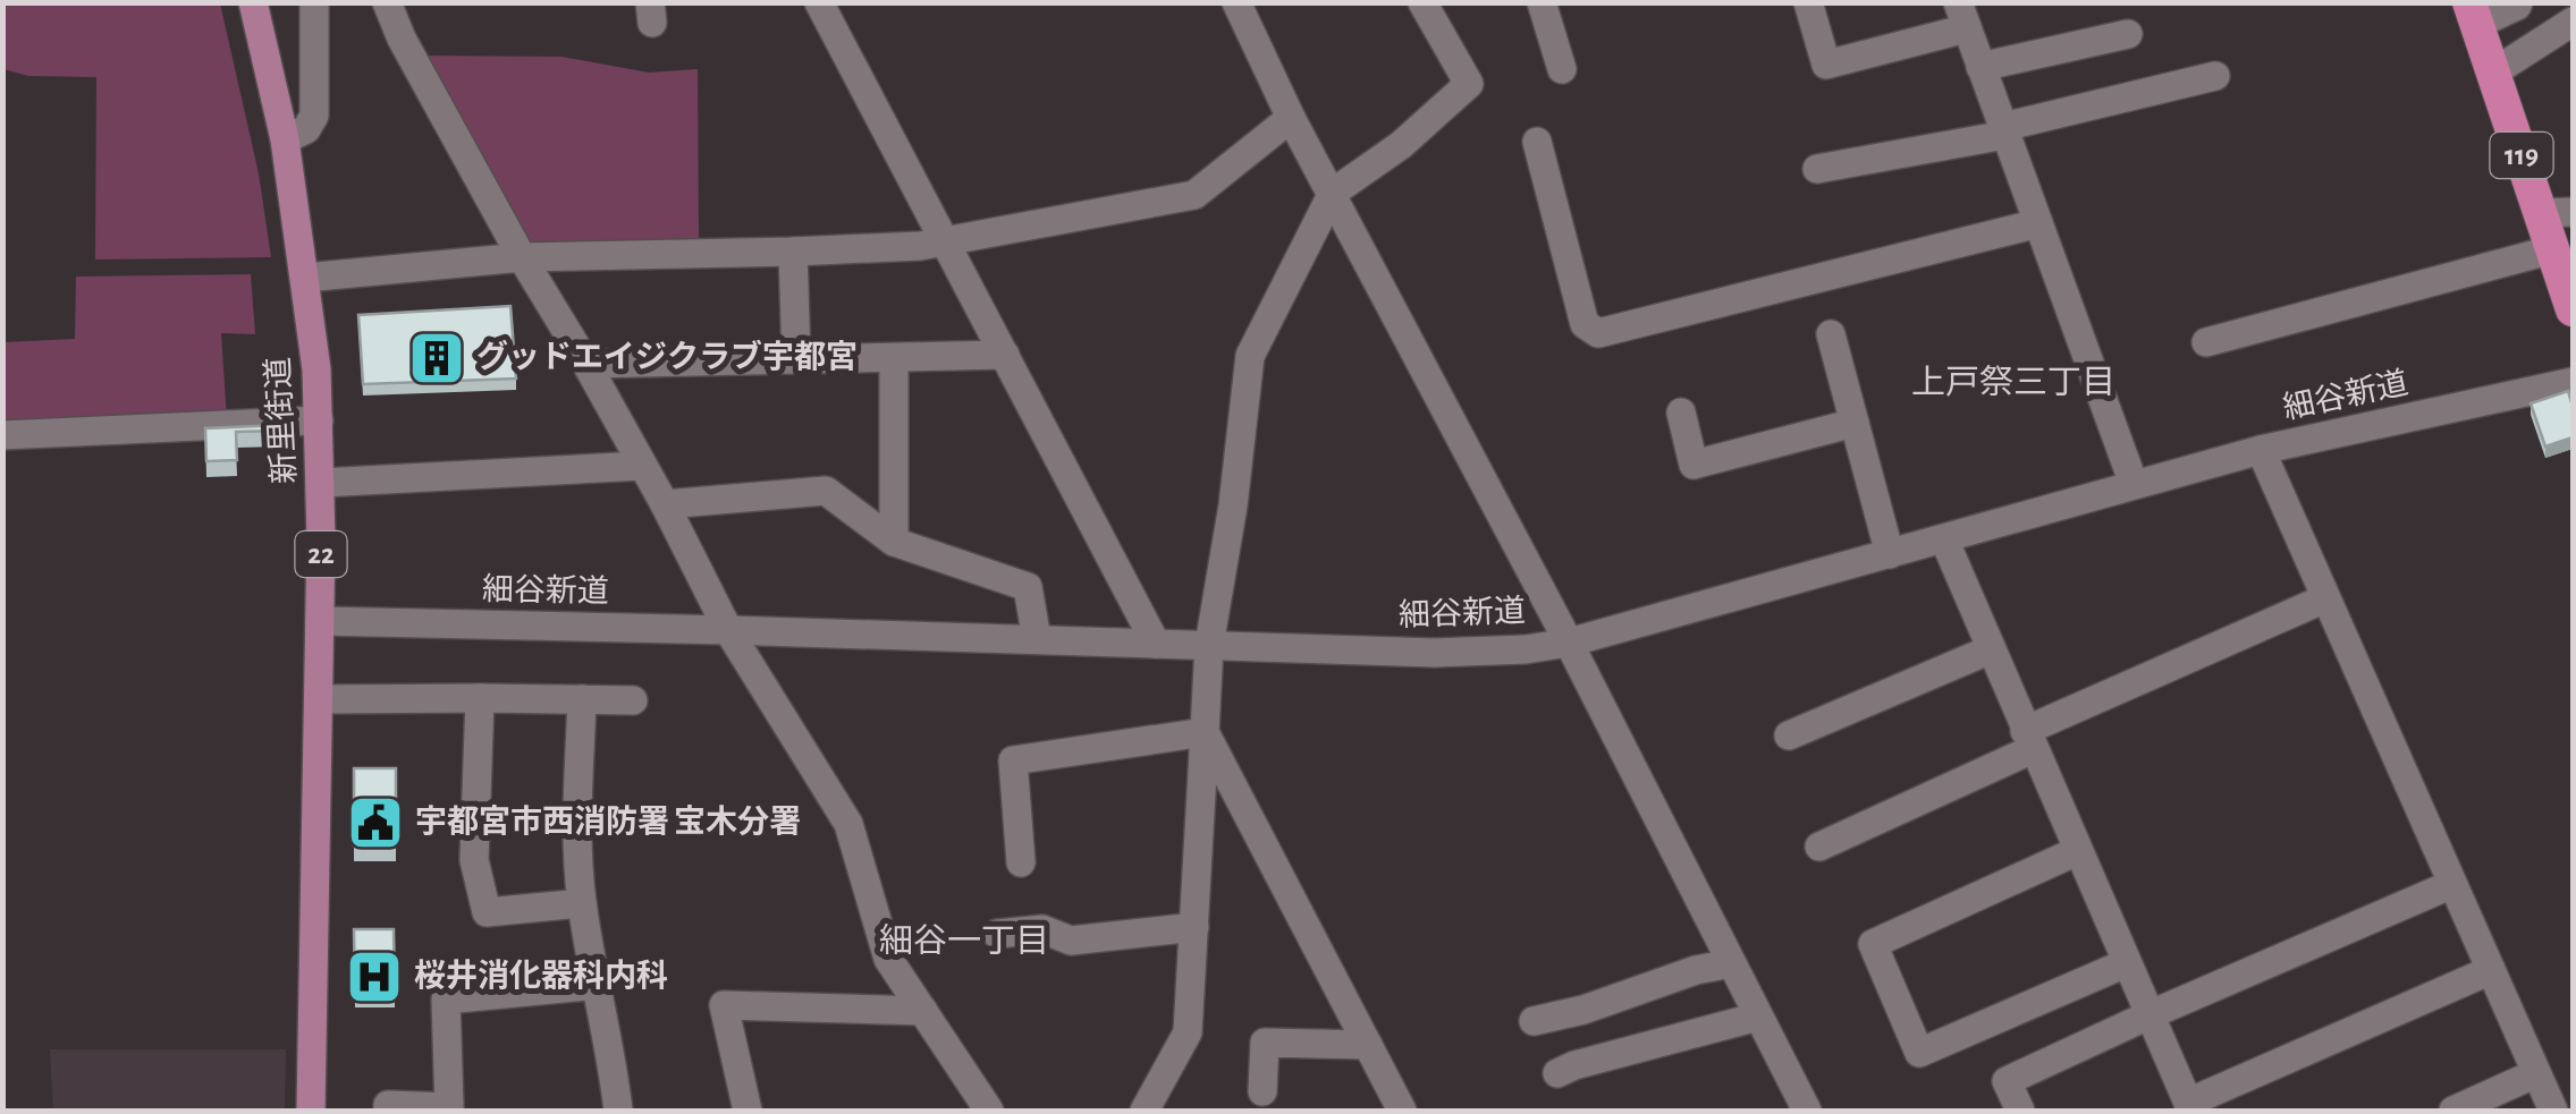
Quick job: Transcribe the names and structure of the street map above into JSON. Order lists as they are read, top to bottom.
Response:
{
  "streets": {
    "highway": ["119"],
    "main road": ["新里街道", "22"],
    "street": ["細谷新道"]
  },
  "crossings": [
    ["細谷新道", "新里街道"]
  ],
  "districts": ["上戸祭三丁目", "細谷一丁目"],
  "places": {
    "building": ["グッドエイジクラブ宇都宮"],
    "public building": ["宇都宮市西消防署 宝木分署"],
    "hospital": ["桜井消化器科内科"]
  }
}
